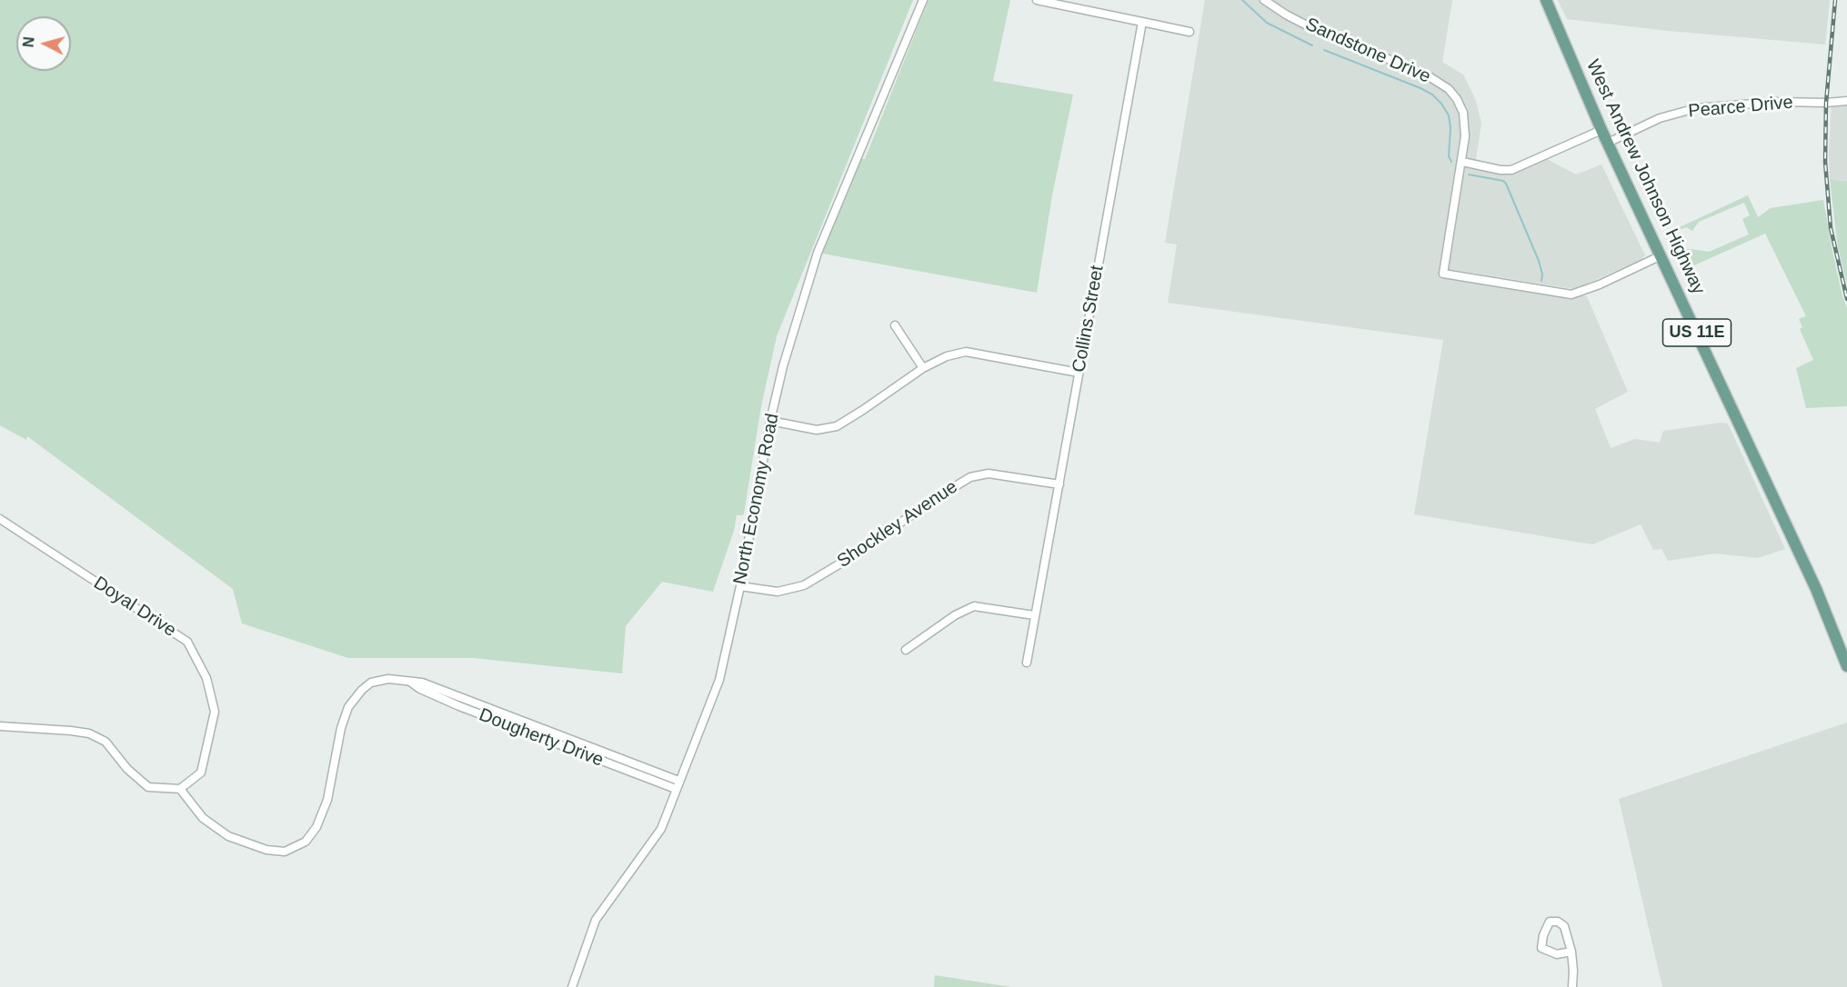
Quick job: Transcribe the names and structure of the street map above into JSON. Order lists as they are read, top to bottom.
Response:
{
  "streets": {
    "main road": ["West Andrew Johnson Highway", "US 11E"],
    "street": [
      "Sandstone Drive",
      "Pearce Drive",
      "Collins Street",
      "North Economy Road",
      "Shockley Avenue",
      "Doyal Drive",
      "Dougherty Drive"
    ]
  },
  "crossings": [
    ["Sandstone Drive", "West Andrew Johnson Highway"],
    ["Pearce Drive", "West Andrew Johnson Highway"],
    ["Collins Street", "Shockley Avenue"],
    ["North Economy Road", "Shockley Avenue"],
    ["North Economy Road", "Dougherty Drive"],
    ["Doyal Drive", "Dougherty Drive"]
  ],
  "north": "left"
}
